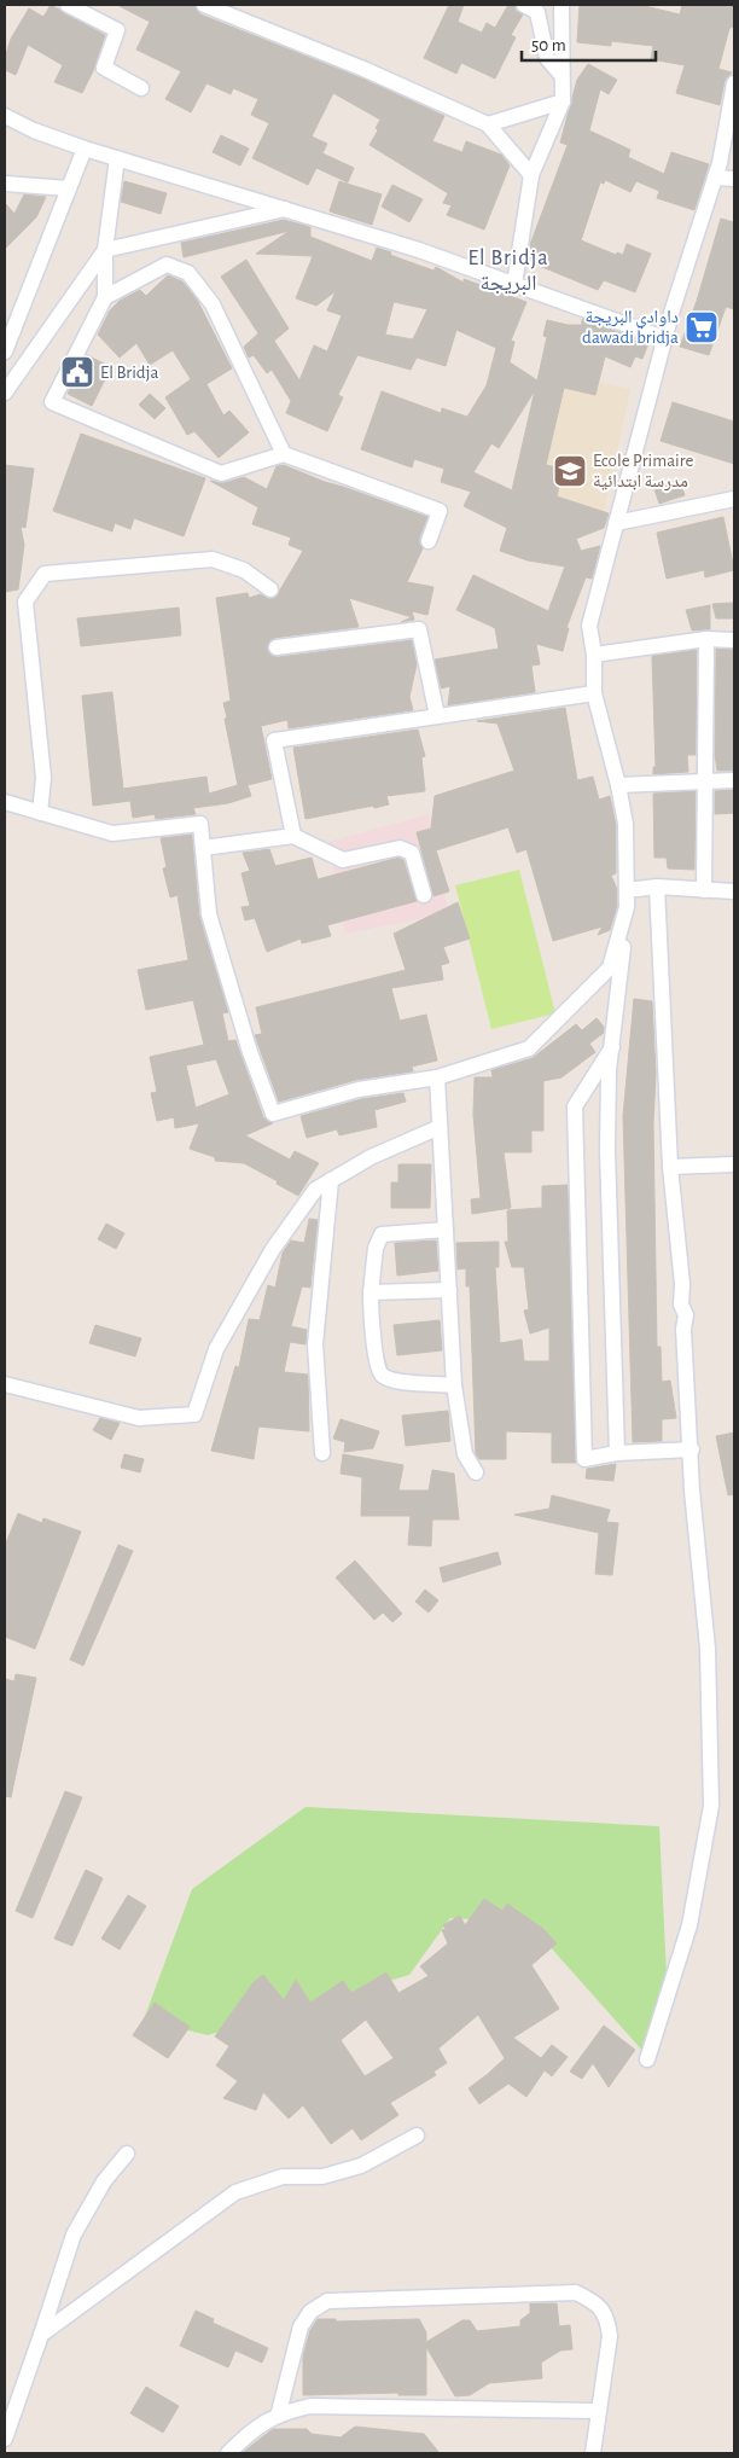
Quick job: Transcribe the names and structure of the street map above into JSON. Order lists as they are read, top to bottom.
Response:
{
  "districts": ["El Bridja البريجة"],
  "places": {
    "supermarket": ["داوادي البريجة dawadi bridja"],
    "public building": ["El Bridja"],
    "school or university": ["Ecole Primaire مدرسة ابتدائية"]
  },
  "scale_bar": "50 m"
}
